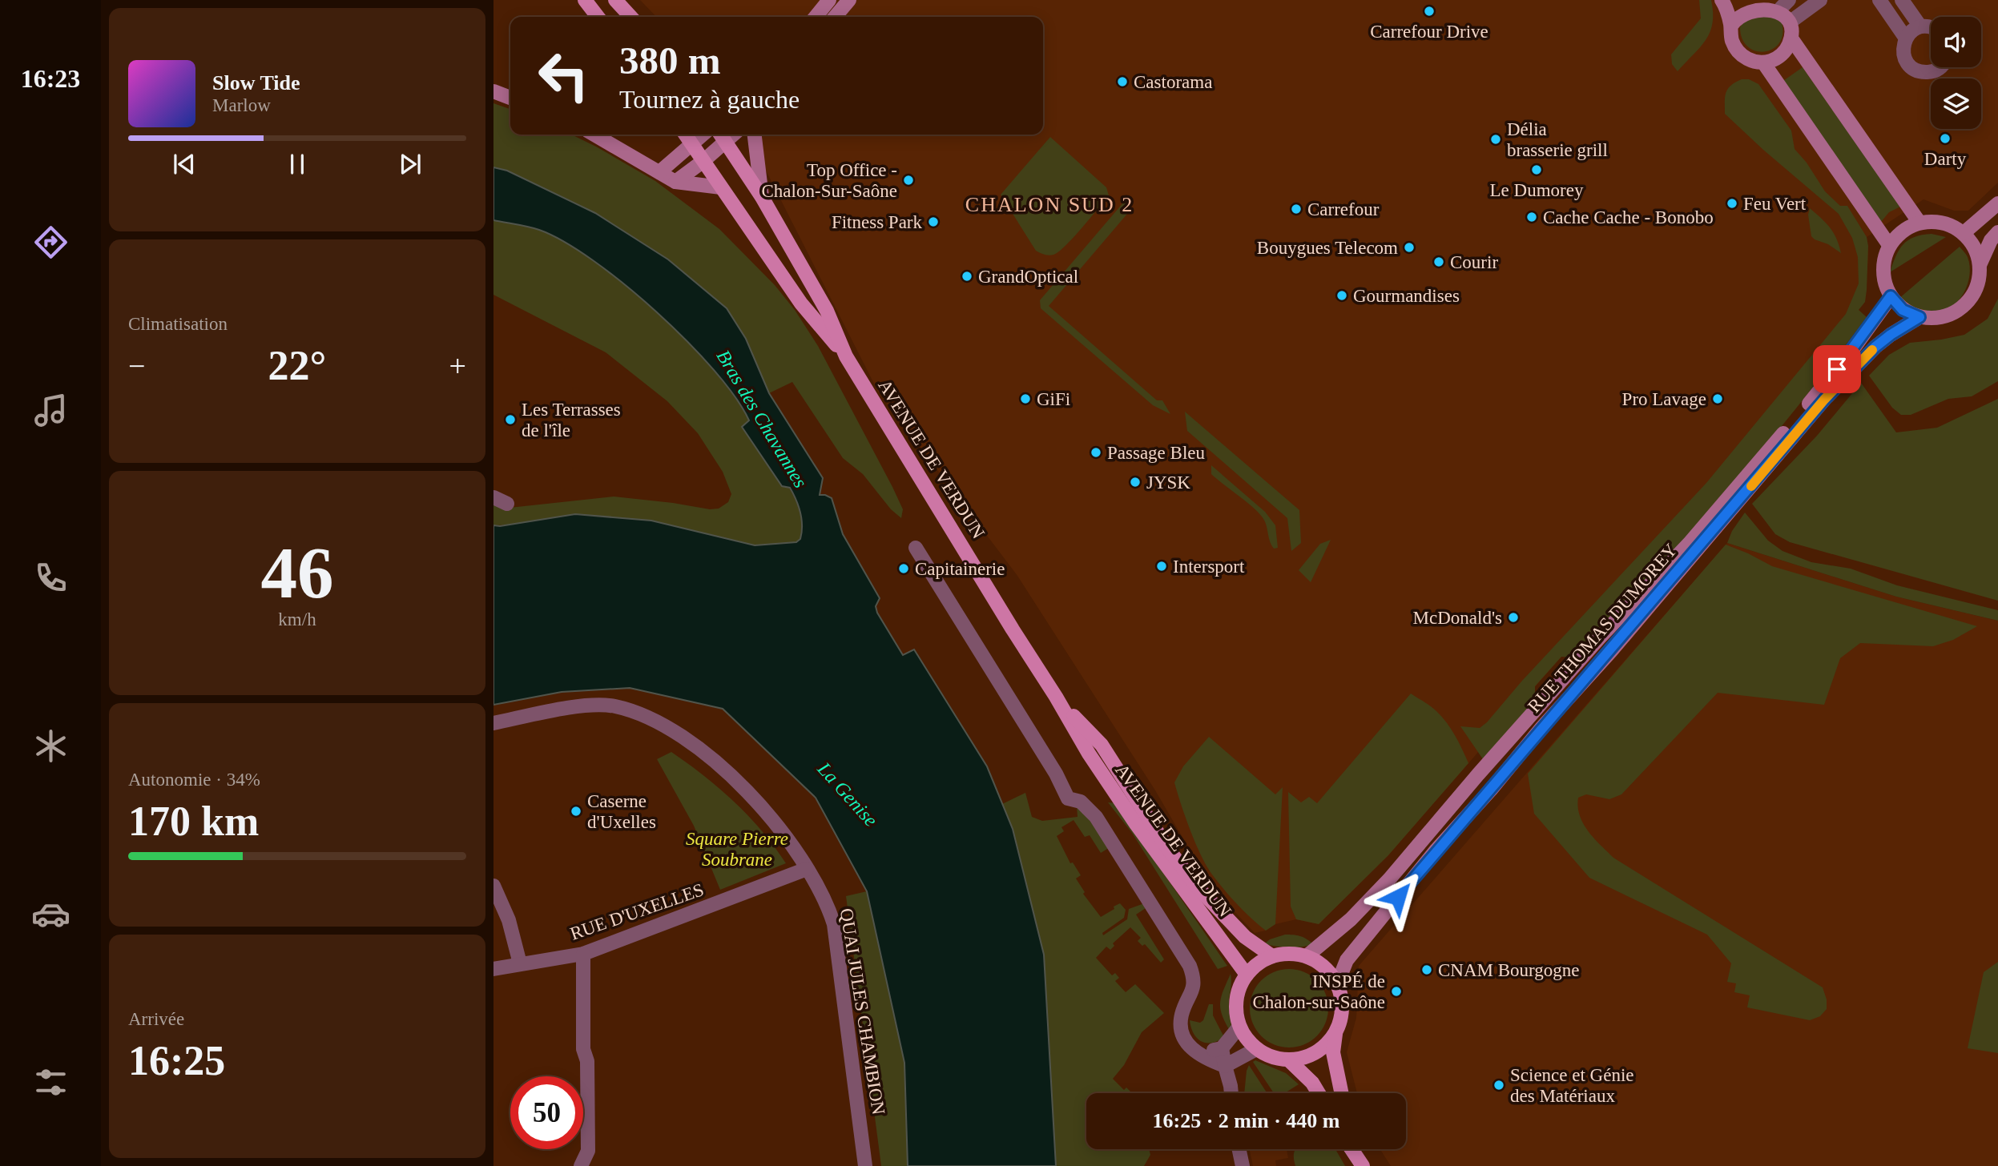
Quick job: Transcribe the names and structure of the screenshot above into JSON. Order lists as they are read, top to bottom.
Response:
{
  "streets": {
    "main road": ["AVENUE DE VERDUN", "RUE THOMAS DUMOREY"],
    "street": ["RUE D'UXELLES", "QUAI JULES CHAMBION"]
  },
  "crossings": [
    ["AVENUE DE VERDUN", "RUE THOMAS DUMOREY"],
    ["RUE D'UXELLES", "QUAI JULES CHAMBION"]
  ],
  "districts": ["CHALON SUD 2"],
  "water": ["Bras des Chavannes", "La Genise"],
  "parks": ["Square Pierre Soubrane"],
  "places": [
    "Carrefour Drive",
    "Castorama",
    "Darty",
    "Délia brasserie grill",
    "Le Dumorey",
    "Top Office - Chalon-Sur-Saône",
    "Feu Vert",
    "Carrefour",
    "Cache Cache - Bonobo",
    "Fitness Park",
    "Bouygues Telecom",
    "Courir",
    "GrandOptical",
    "Gourmandises",
    "GiFi",
    "Pro Lavage",
    "Les Terrasses de l'île",
    "Passage Bleu",
    "JYSK",
    "Intersport",
    "Capitainerie",
    "McDonald's",
    "Caserne d'Uxelles",
    "CNAM Bourgogne",
    "INSPÉ de Chalon-sur-Saône",
    "Science et Génie des Matériaux"
  ],
  "page": {
    "tabs": "16:23",
    "turn": ["380 m", "Tournez à gauche"],
    "song": ["Slow Tide", "Marlow"],
    "tile": [
      "Climatisation",
      ["46", "km/h"],
      ["Autonomie · 34%", "170 km"],
      ["Arrivée", "16:25"]
    ],
    "heat": ["−", "22°", "+"],
    "limit": "50",
    "trip": "16:25 · 2 min · 440 m"
  }
}
